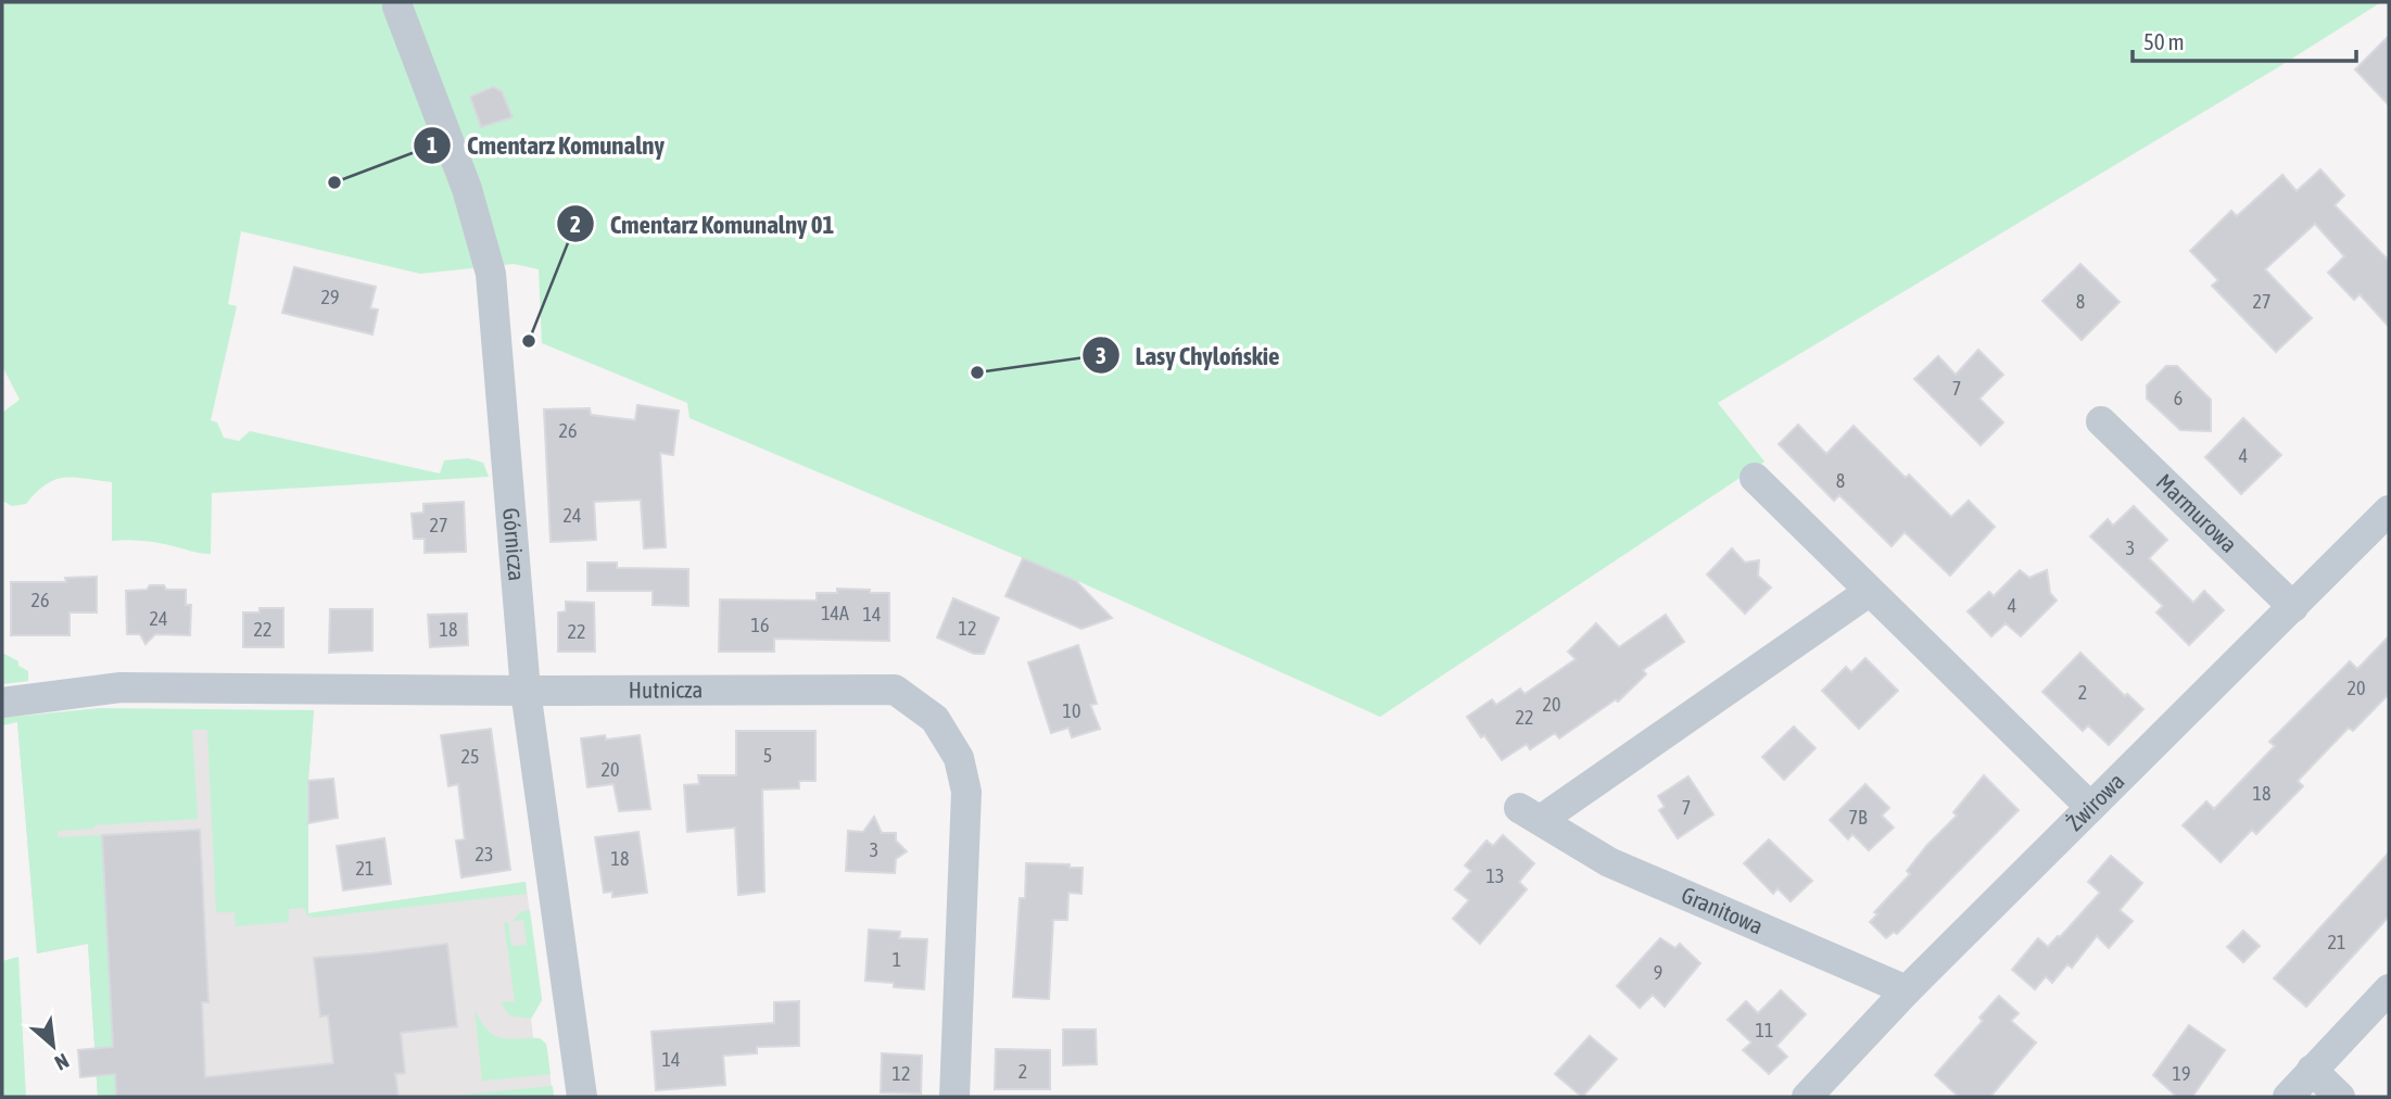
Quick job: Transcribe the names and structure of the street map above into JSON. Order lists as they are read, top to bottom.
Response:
{
  "streets": {
    "street": [
      "Marmurowa",
      "Górnicza",
      "Hutnicza",
      "Żwirowa",
      "Granitowa"
    ]
  },
  "crossings": [
    ["Marmurowa", "Żwirowa"],
    ["Górnicza", "Hutnicza"],
    ["Żwirowa", "Granitowa"]
  ],
  "places": ["Cmentarz Komunalny", "Cmentarz Komunalny 01", "Lasy Chylońskie"],
  "house_numbers": [
    "29",
    "8",
    "27",
    "7",
    "6",
    "26",
    "4",
    "8",
    "24",
    "27",
    "3",
    "26",
    "4",
    "14A",
    "14",
    "24",
    "16",
    "12",
    "22",
    "18",
    "22",
    "20",
    "2",
    "20",
    "10",
    "22",
    "5",
    "25",
    "20",
    "18",
    "7",
    "7B",
    "3",
    "23",
    "18",
    "21",
    "13",
    "21",
    "1",
    "9",
    "11",
    "14",
    "2",
    "12",
    "19"
  ],
  "scale_bar": "50 m",
  "north": "bottom right"
}
